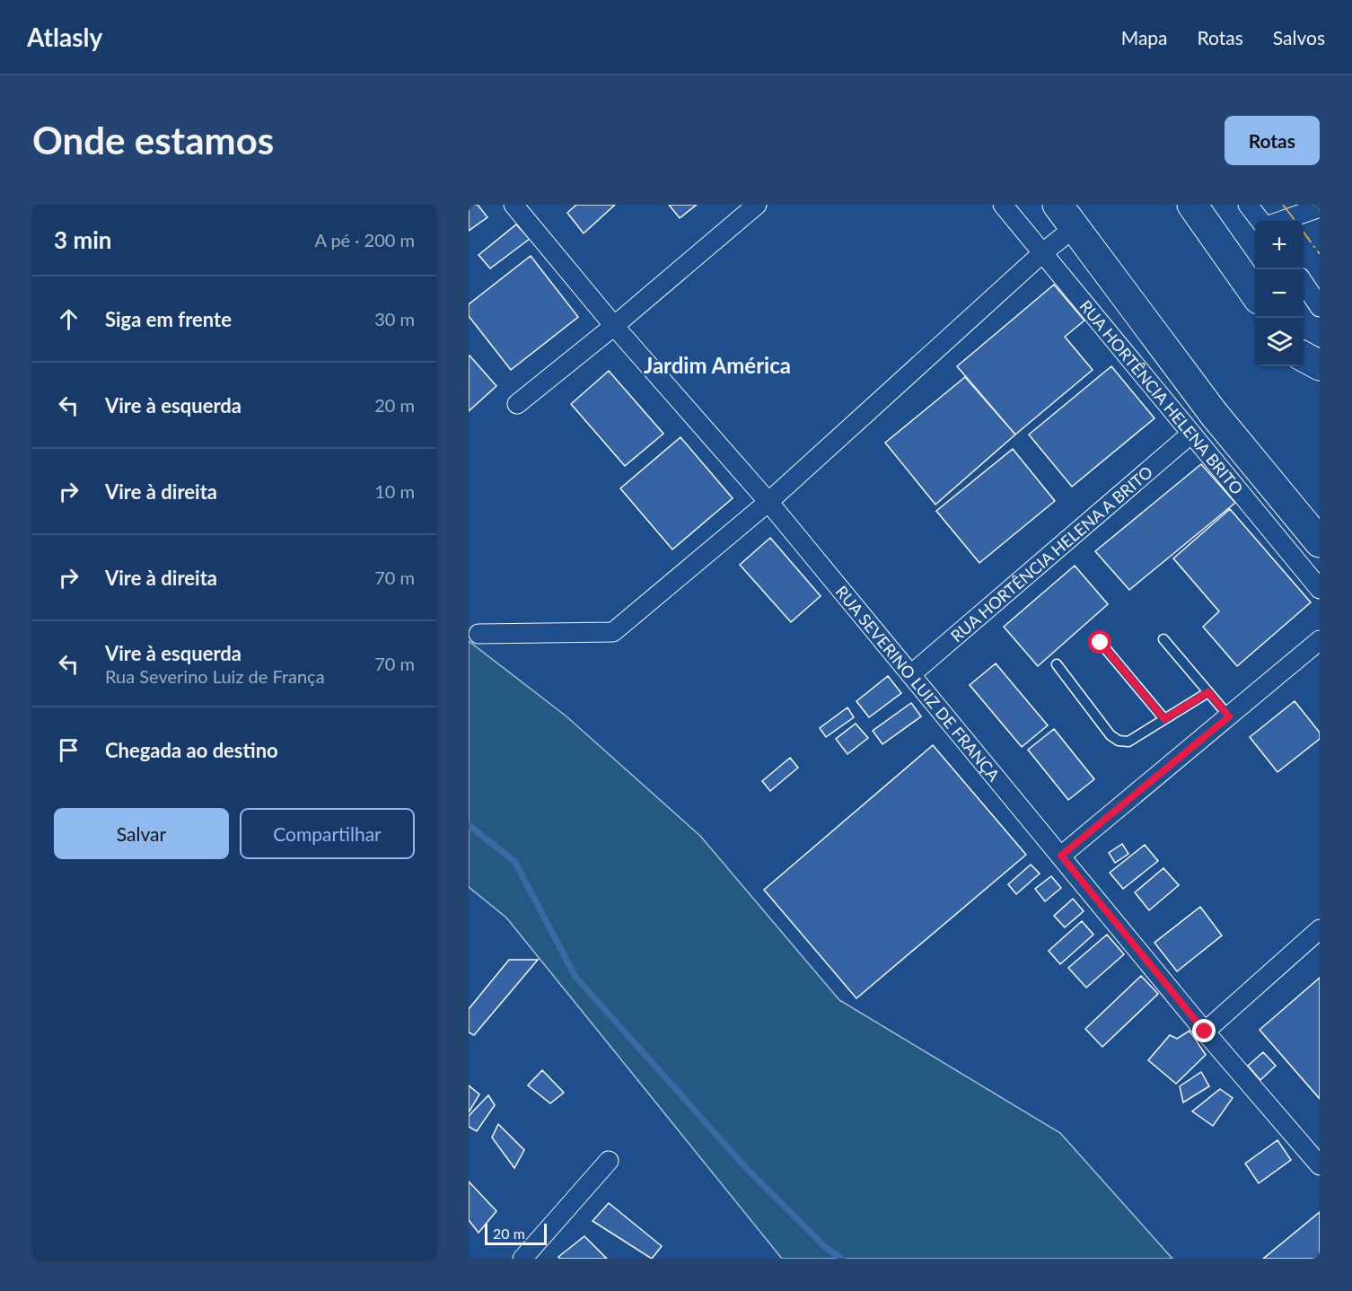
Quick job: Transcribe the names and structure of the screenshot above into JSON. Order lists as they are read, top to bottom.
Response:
{
  "streets": {
    "highway": ["RUA HORTÊNCIA HELENA BRITO"],
    "street": ["RUA HORTÊNCIA HELENA A BRITO", "RUA SEVERINO LUIZ DE FRANÇA"]
  },
  "crossings": [
    ["RUA HORTÊNCIA HELENA BRITO", "RUA HORTÊNCIA HELENA A BRITO"],
    ["RUA HORTÊNCIA HELENA A BRITO", "RUA SEVERINO LUIZ DE FRANÇA"]
  ],
  "districts": ["Jardim América"],
  "scale_bar": "20 m",
  "page": {
    "header": "Atlasly",
    "nav": ["Mapa", "Rotas", "Salvos"],
    "buttons": [
      "Rotas",
      ["Salvar", "Compartilhar"]
    ],
    "title": "Onde estamos",
    "heading": ["3 min", "A pé · 200 m"],
    "map_buttons": ["+", "−"],
    "list": [
      ["Siga em frente", "30 m"],
      ["Vire à esquerda", "20 m"],
      ["Vire à direita", "10 m"],
      ["Vire à direita", "70 m"],
      ["Vire à esquerda", "Rua Severino Luiz de França", "70 m"],
      "Chegada ao destino"
    ],
    "scale": "20 m"
  }
}
